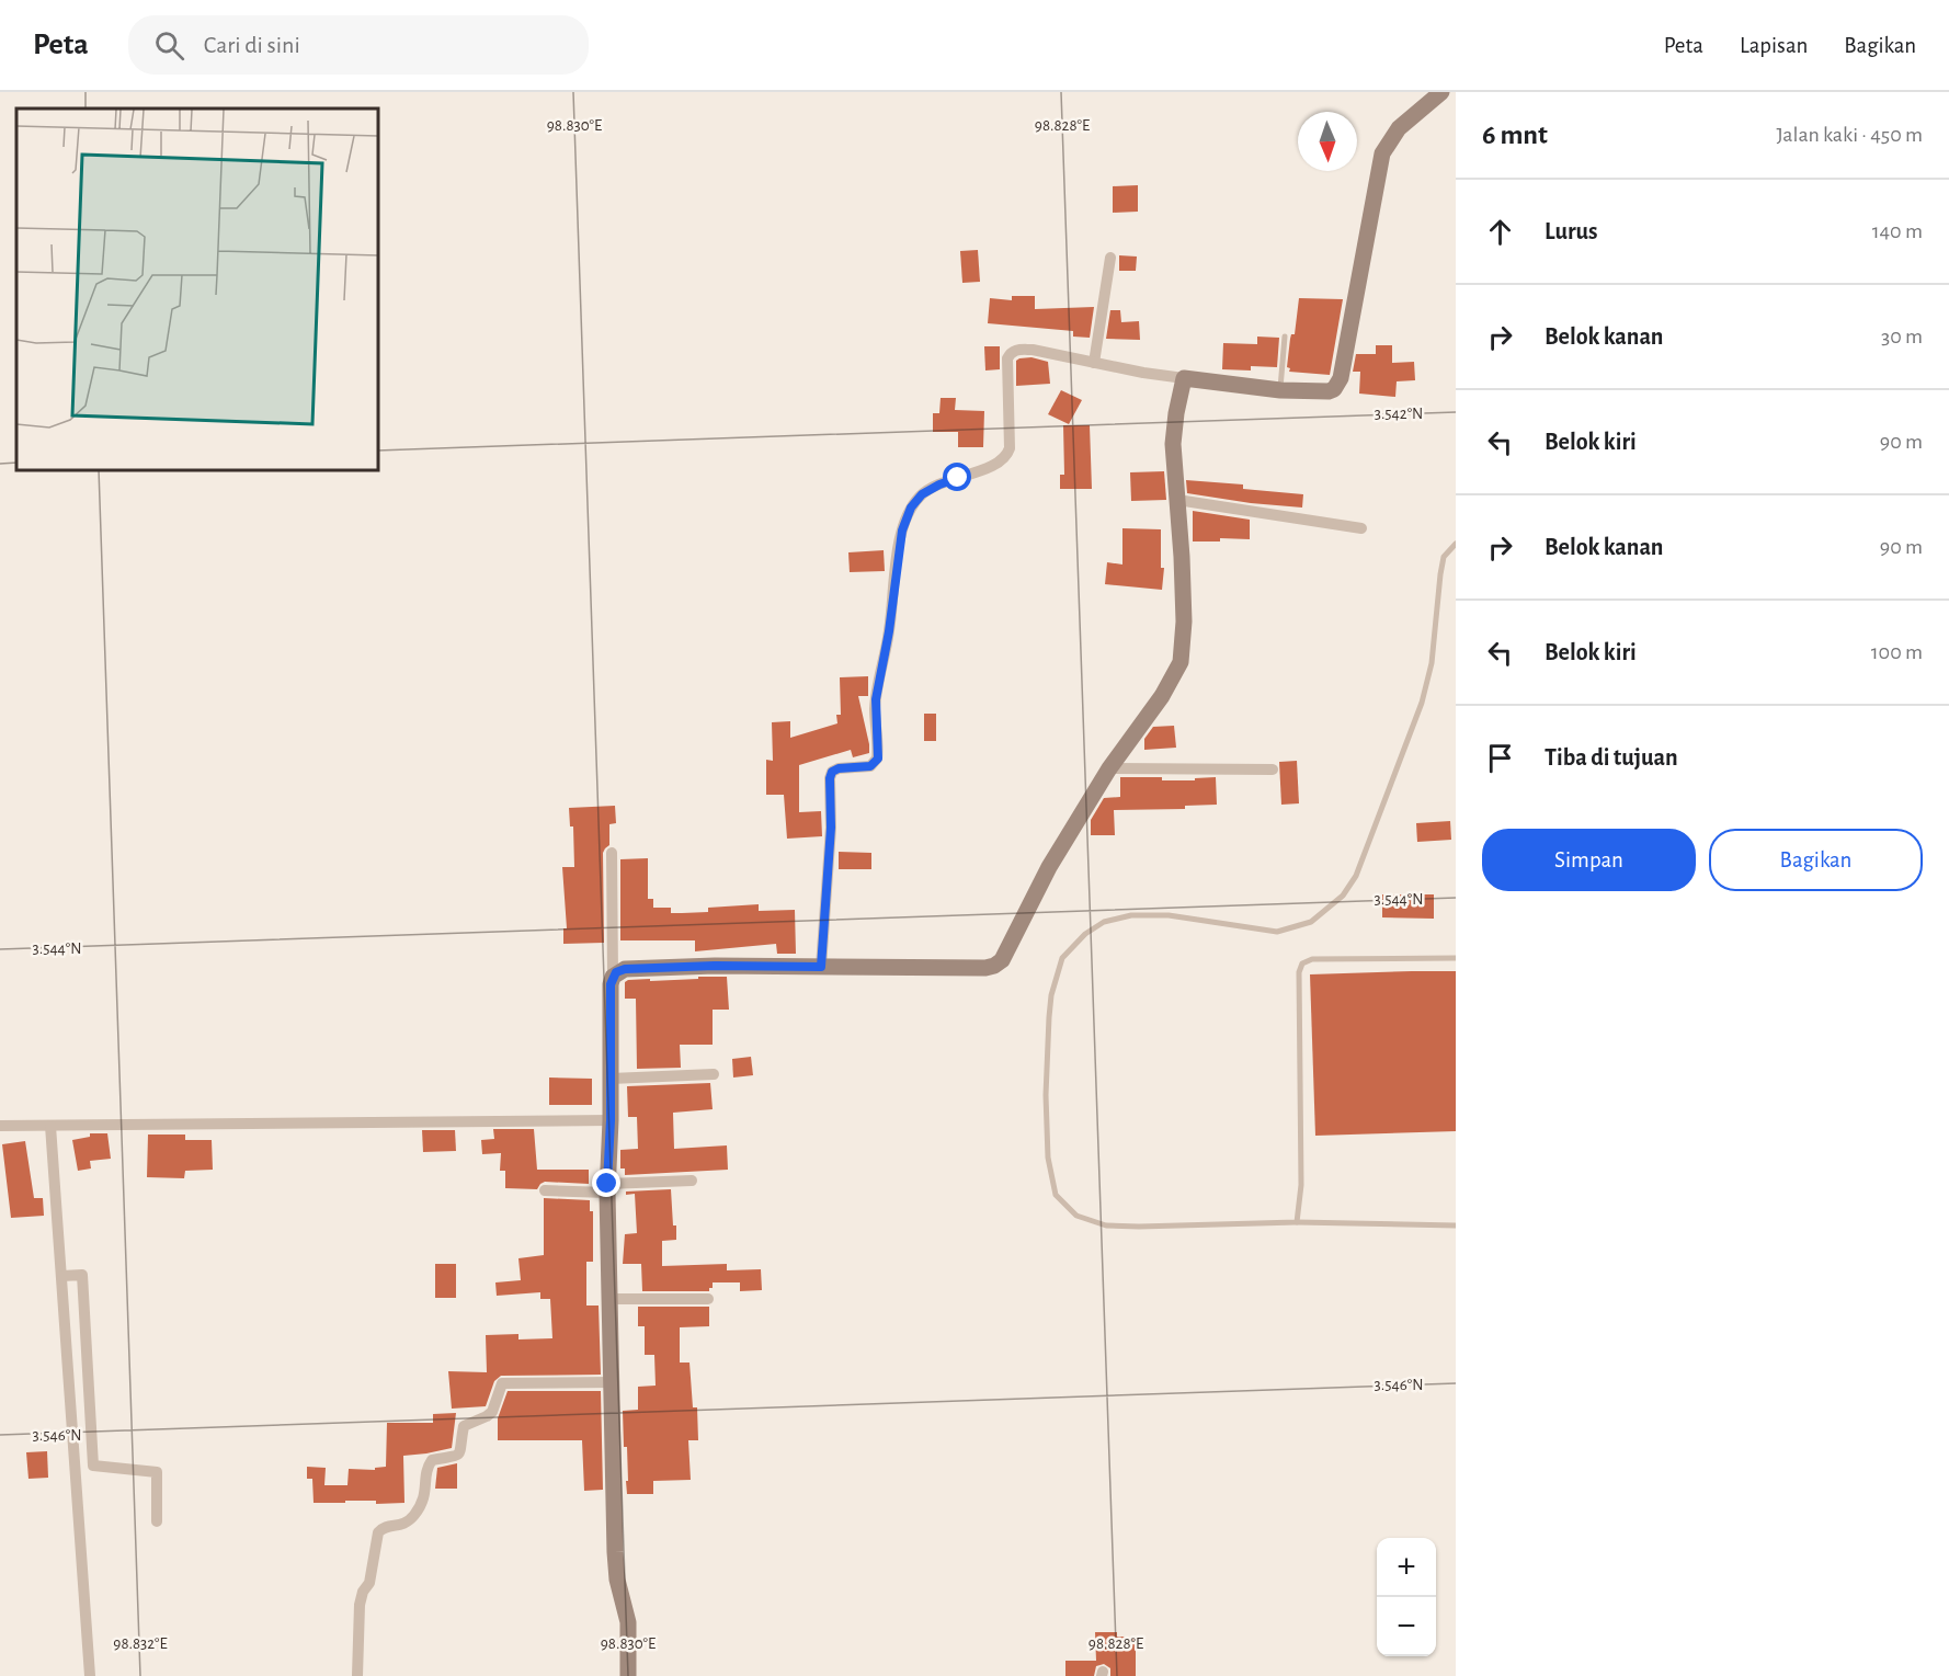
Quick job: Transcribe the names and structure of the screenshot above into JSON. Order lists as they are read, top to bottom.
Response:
{
  "north": "bottom",
  "page": {
    "header": "Peta",
    "search": "Cari di sini",
    "nav": ["Peta", "Lapisan", "Bagikan"],
    "heading": ["6 mnt", "Jalan kaki · 450 m"],
    "list": [
      ["Lurus", "140 m"],
      ["Belok kanan", "30 m"],
      ["Belok kiri", "90 m"],
      ["Belok kanan", "90 m"],
      ["Belok kiri", "100 m"],
      "Tiba di tujuan"
    ],
    "buttons": ["Simpan", "Bagikan"],
    "map_buttons": ["+", "−"]
  },
  "coordinates": [
    "98.830°E",
    "98.828°E",
    "3.542°N",
    "3.544°N",
    "3.546°N",
    "98.832°E"
  ]
}
